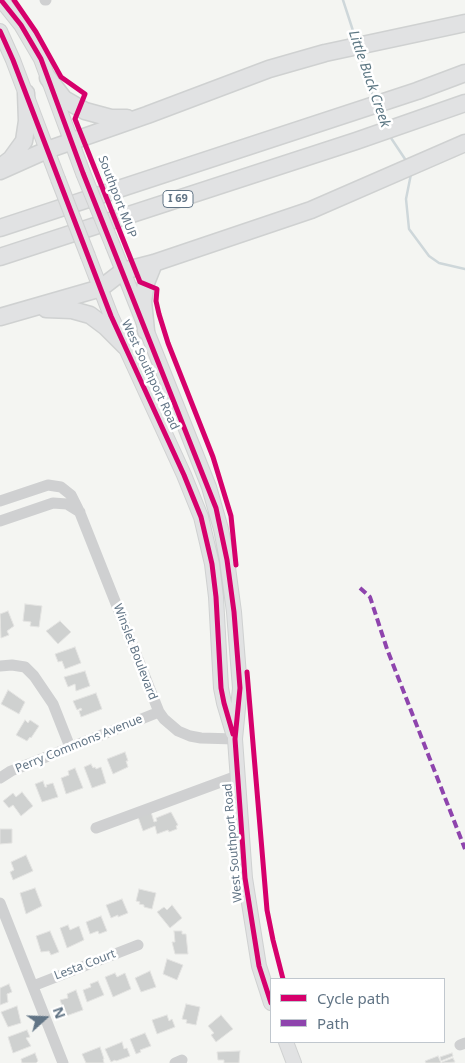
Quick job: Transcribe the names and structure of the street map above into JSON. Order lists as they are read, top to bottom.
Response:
{
  "streets": {
    "highway": ["I 69"],
    "main road": ["West Southport Road"],
    "street": ["Winslet Boulevard", "Perry Commons Avenue", "Lesta Court"],
    "cycle path": ["Southport MUP"]
  },
  "crossings": [
    ["West Southport Road", "Winslet Boulevard"],
    ["Winslet Boulevard", "Perry Commons Avenue"]
  ],
  "water": ["Little Buck Creek"],
  "legend": ["Cycle path", "Path"],
  "north": "right"
}
